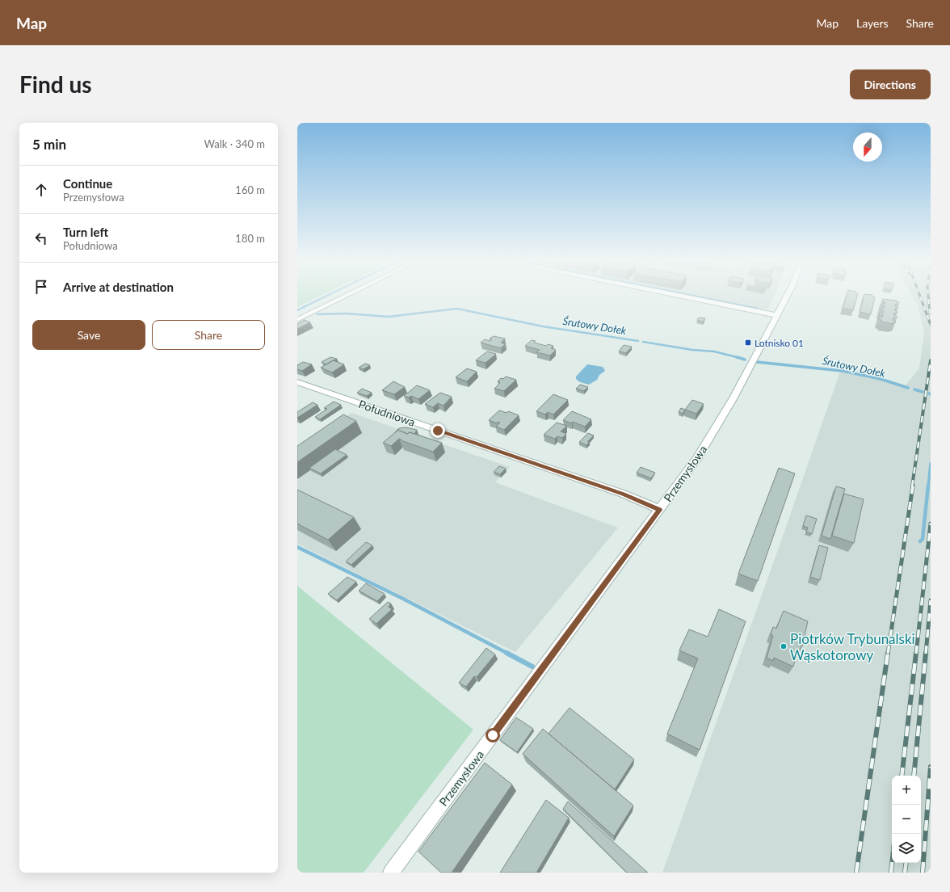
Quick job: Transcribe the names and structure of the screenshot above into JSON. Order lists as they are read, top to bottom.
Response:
{
  "streets": {
    "street": ["Południowa", "Przemysłowa"]
  },
  "crossings": [
    ["Południowa", "Przemysłowa"]
  ],
  "water": ["Śrutowy Dołek"],
  "places": {
    "transit": ["Lotnisko 01"],
    "other": ["Piotrków Trybunalski Wąskotorowy"]
  },
  "north": "bottom",
  "page": {
    "header": "Map",
    "nav": ["Map", "Layers", "Share"],
    "buttons": [
      "Directions",
      ["Save", "Share"]
    ],
    "title": "Find us",
    "heading": ["5 min", "Walk · 340 m"],
    "list": [
      ["Continue", "Przemysłowa", "160 m"],
      ["Turn left", "Południowa", "180 m"],
      "Arrive at destination"
    ],
    "map_buttons": ["+", "−"]
  }
}
